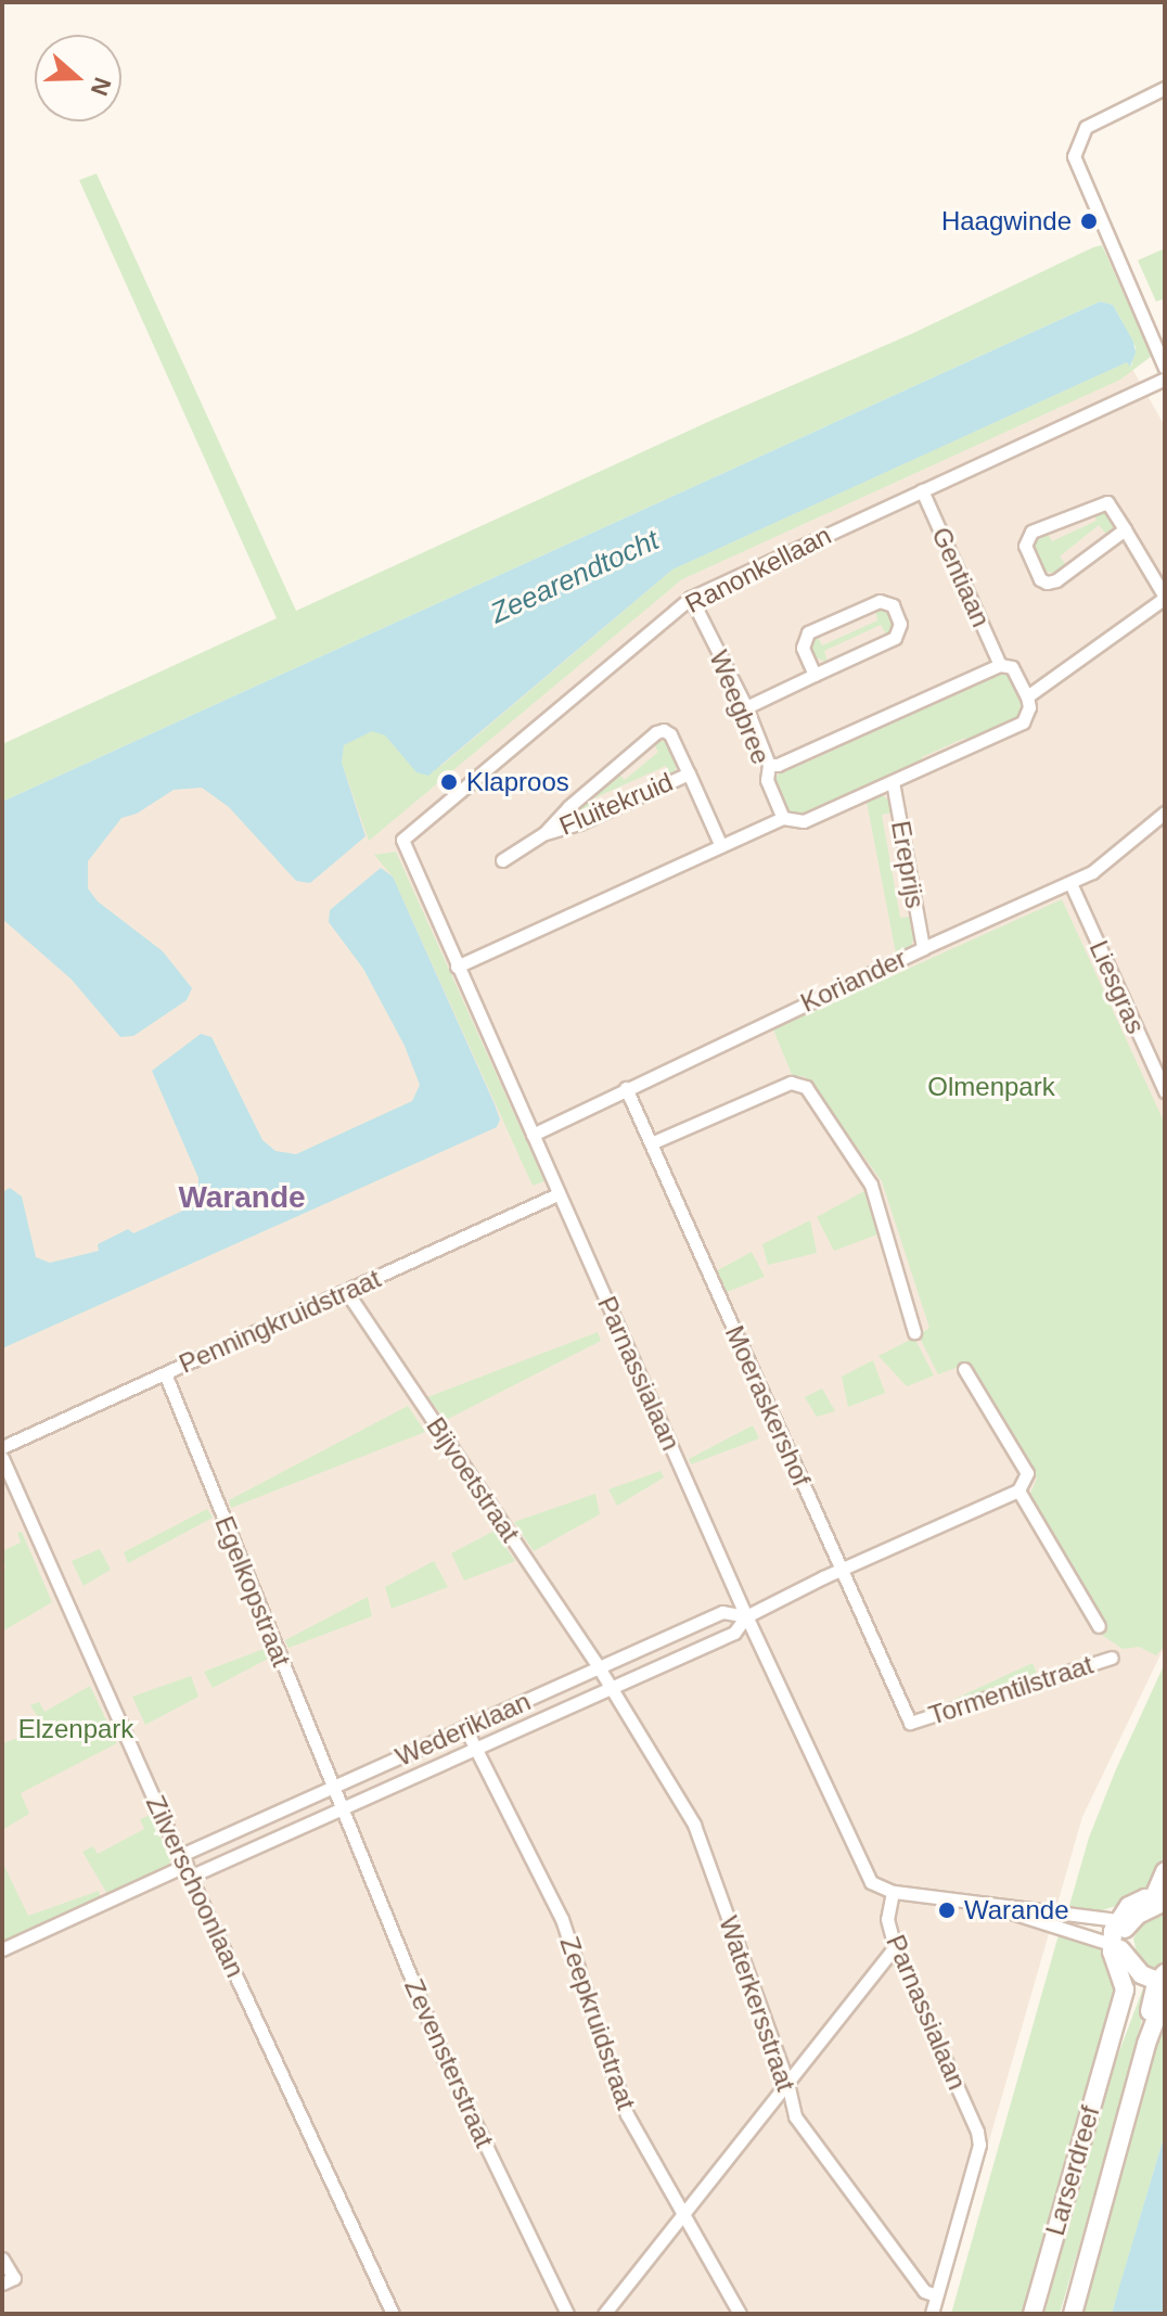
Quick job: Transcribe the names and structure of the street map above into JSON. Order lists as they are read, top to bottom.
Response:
{
  "streets": {
    "main road": ["Larserdreef"],
    "street": [
      "Ranonkellaan",
      "Gentiaan",
      "Weegbree",
      "Fluitekruid",
      "Ereprijs",
      "Koriander",
      "Liesgras",
      "Penningkruidstraat",
      "Parnassialaan",
      "Moeraskershof",
      "Bijvoetstraat",
      "Egelkopstraat",
      "Tormentilstraat",
      "Wederiklaan",
      "Zilverschoonlaan",
      "Waterkersstraat",
      "Zeepkruidstraat",
      "Zevensterstraat"
    ]
  },
  "crossings": [
    ["Ranonkellaan", "Gentiaan"],
    ["Ranonkellaan", "Weegbree"],
    ["Ranonkellaan", "Parnassialaan"],
    ["Ereprijs", "Koriander"],
    ["Koriander", "Liesgras"],
    ["Koriander", "Parnassialaan"],
    ["Koriander", "Moeraskershof"],
    ["Penningkruidstraat", "Parnassialaan"],
    ["Penningkruidstraat", "Bijvoetstraat"],
    ["Penningkruidstraat", "Egelkopstraat"],
    ["Parnassialaan", "Wederiklaan"],
    ["Parnassialaan", "Waterkersstraat"],
    ["Moeraskershof", "Tormentilstraat"],
    ["Moeraskershof", "Wederiklaan"],
    ["Bijvoetstraat", "Wederiklaan"],
    ["Bijvoetstraat", "Waterkersstraat"],
    ["Egelkopstraat", "Wederiklaan"],
    ["Egelkopstraat", "Zevensterstraat"],
    ["Wederiklaan", "Zilverschoonlaan"],
    ["Wederiklaan", "Waterkersstraat"],
    ["Wederiklaan", "Zeepkruidstraat"],
    ["Wederiklaan", "Zevensterstraat"]
  ],
  "districts": ["Warande"],
  "water": ["Zeearendtocht"],
  "parks": ["Olmenpark", "Elzenpark"],
  "places": ["Haagwinde", "Klaproos", "Warande"],
  "north": "right"
}
